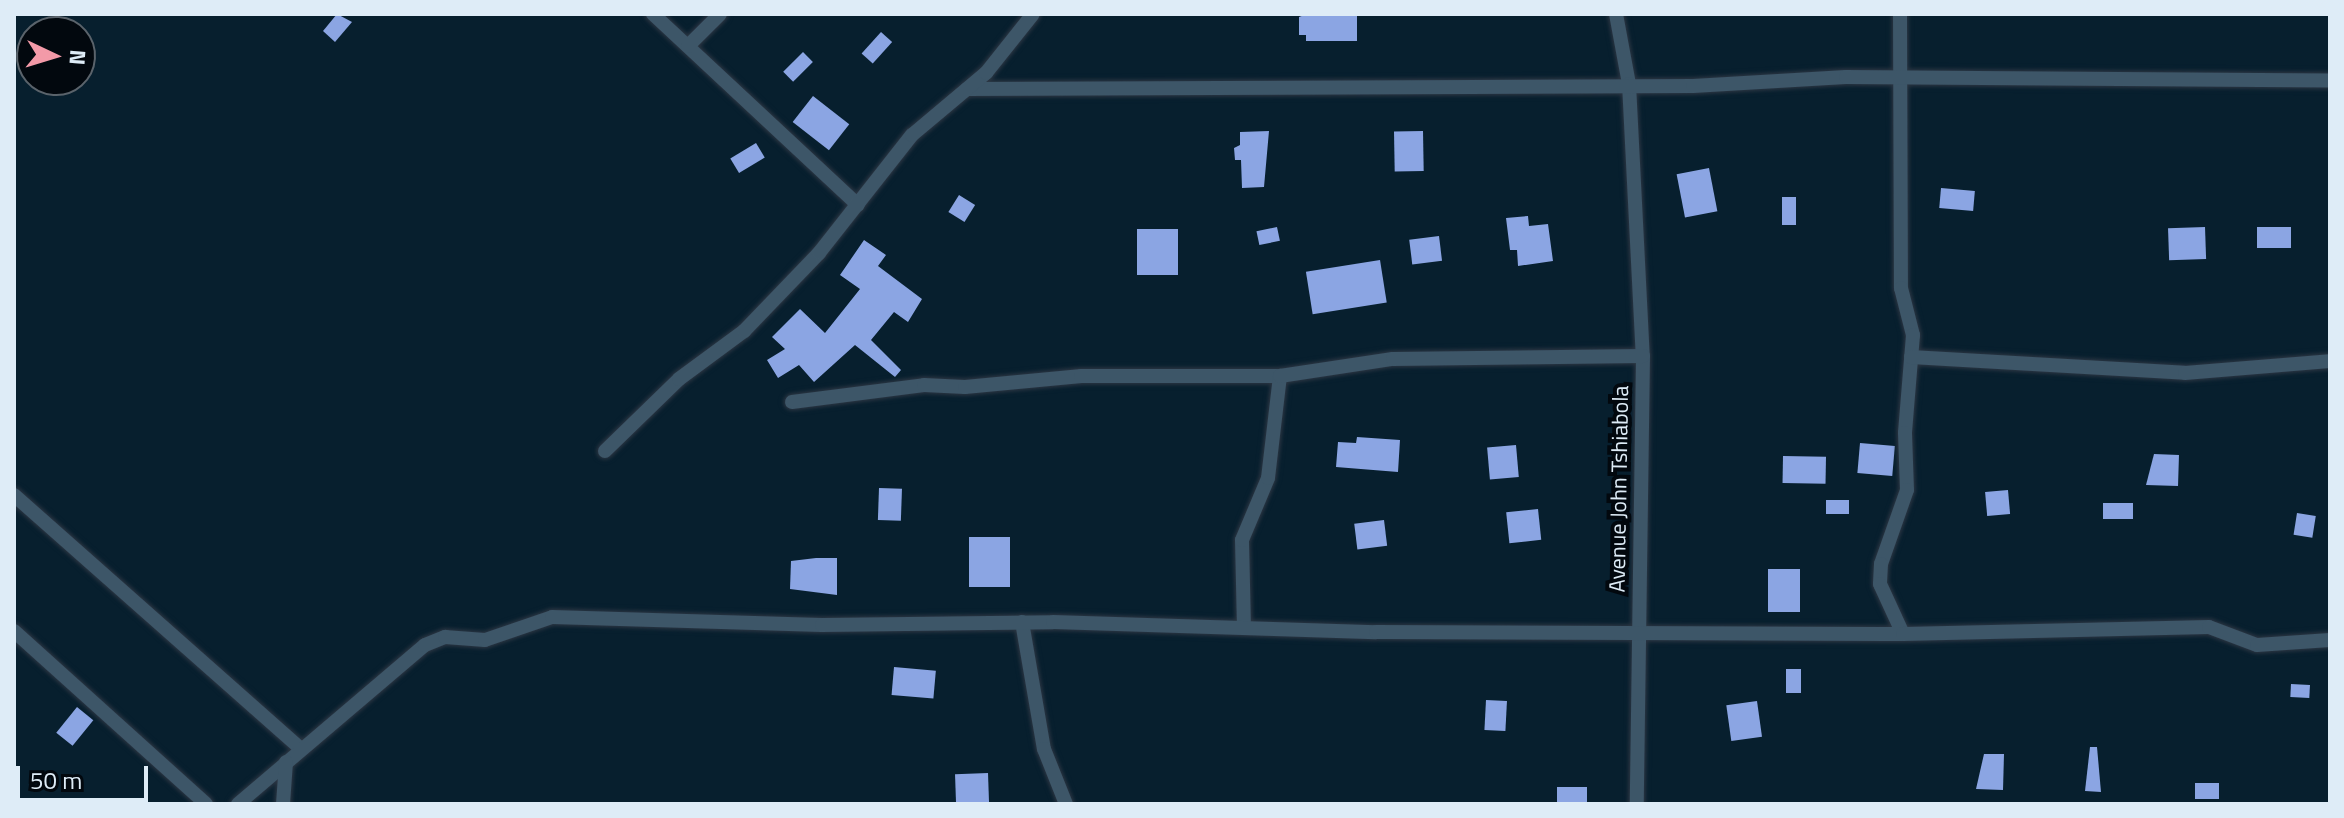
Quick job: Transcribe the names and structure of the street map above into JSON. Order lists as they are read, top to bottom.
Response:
{
  "streets": {
    "street": ["Avenue John Tshiabola"]
  },
  "scale_bar": "50 m",
  "north": "right"
}
